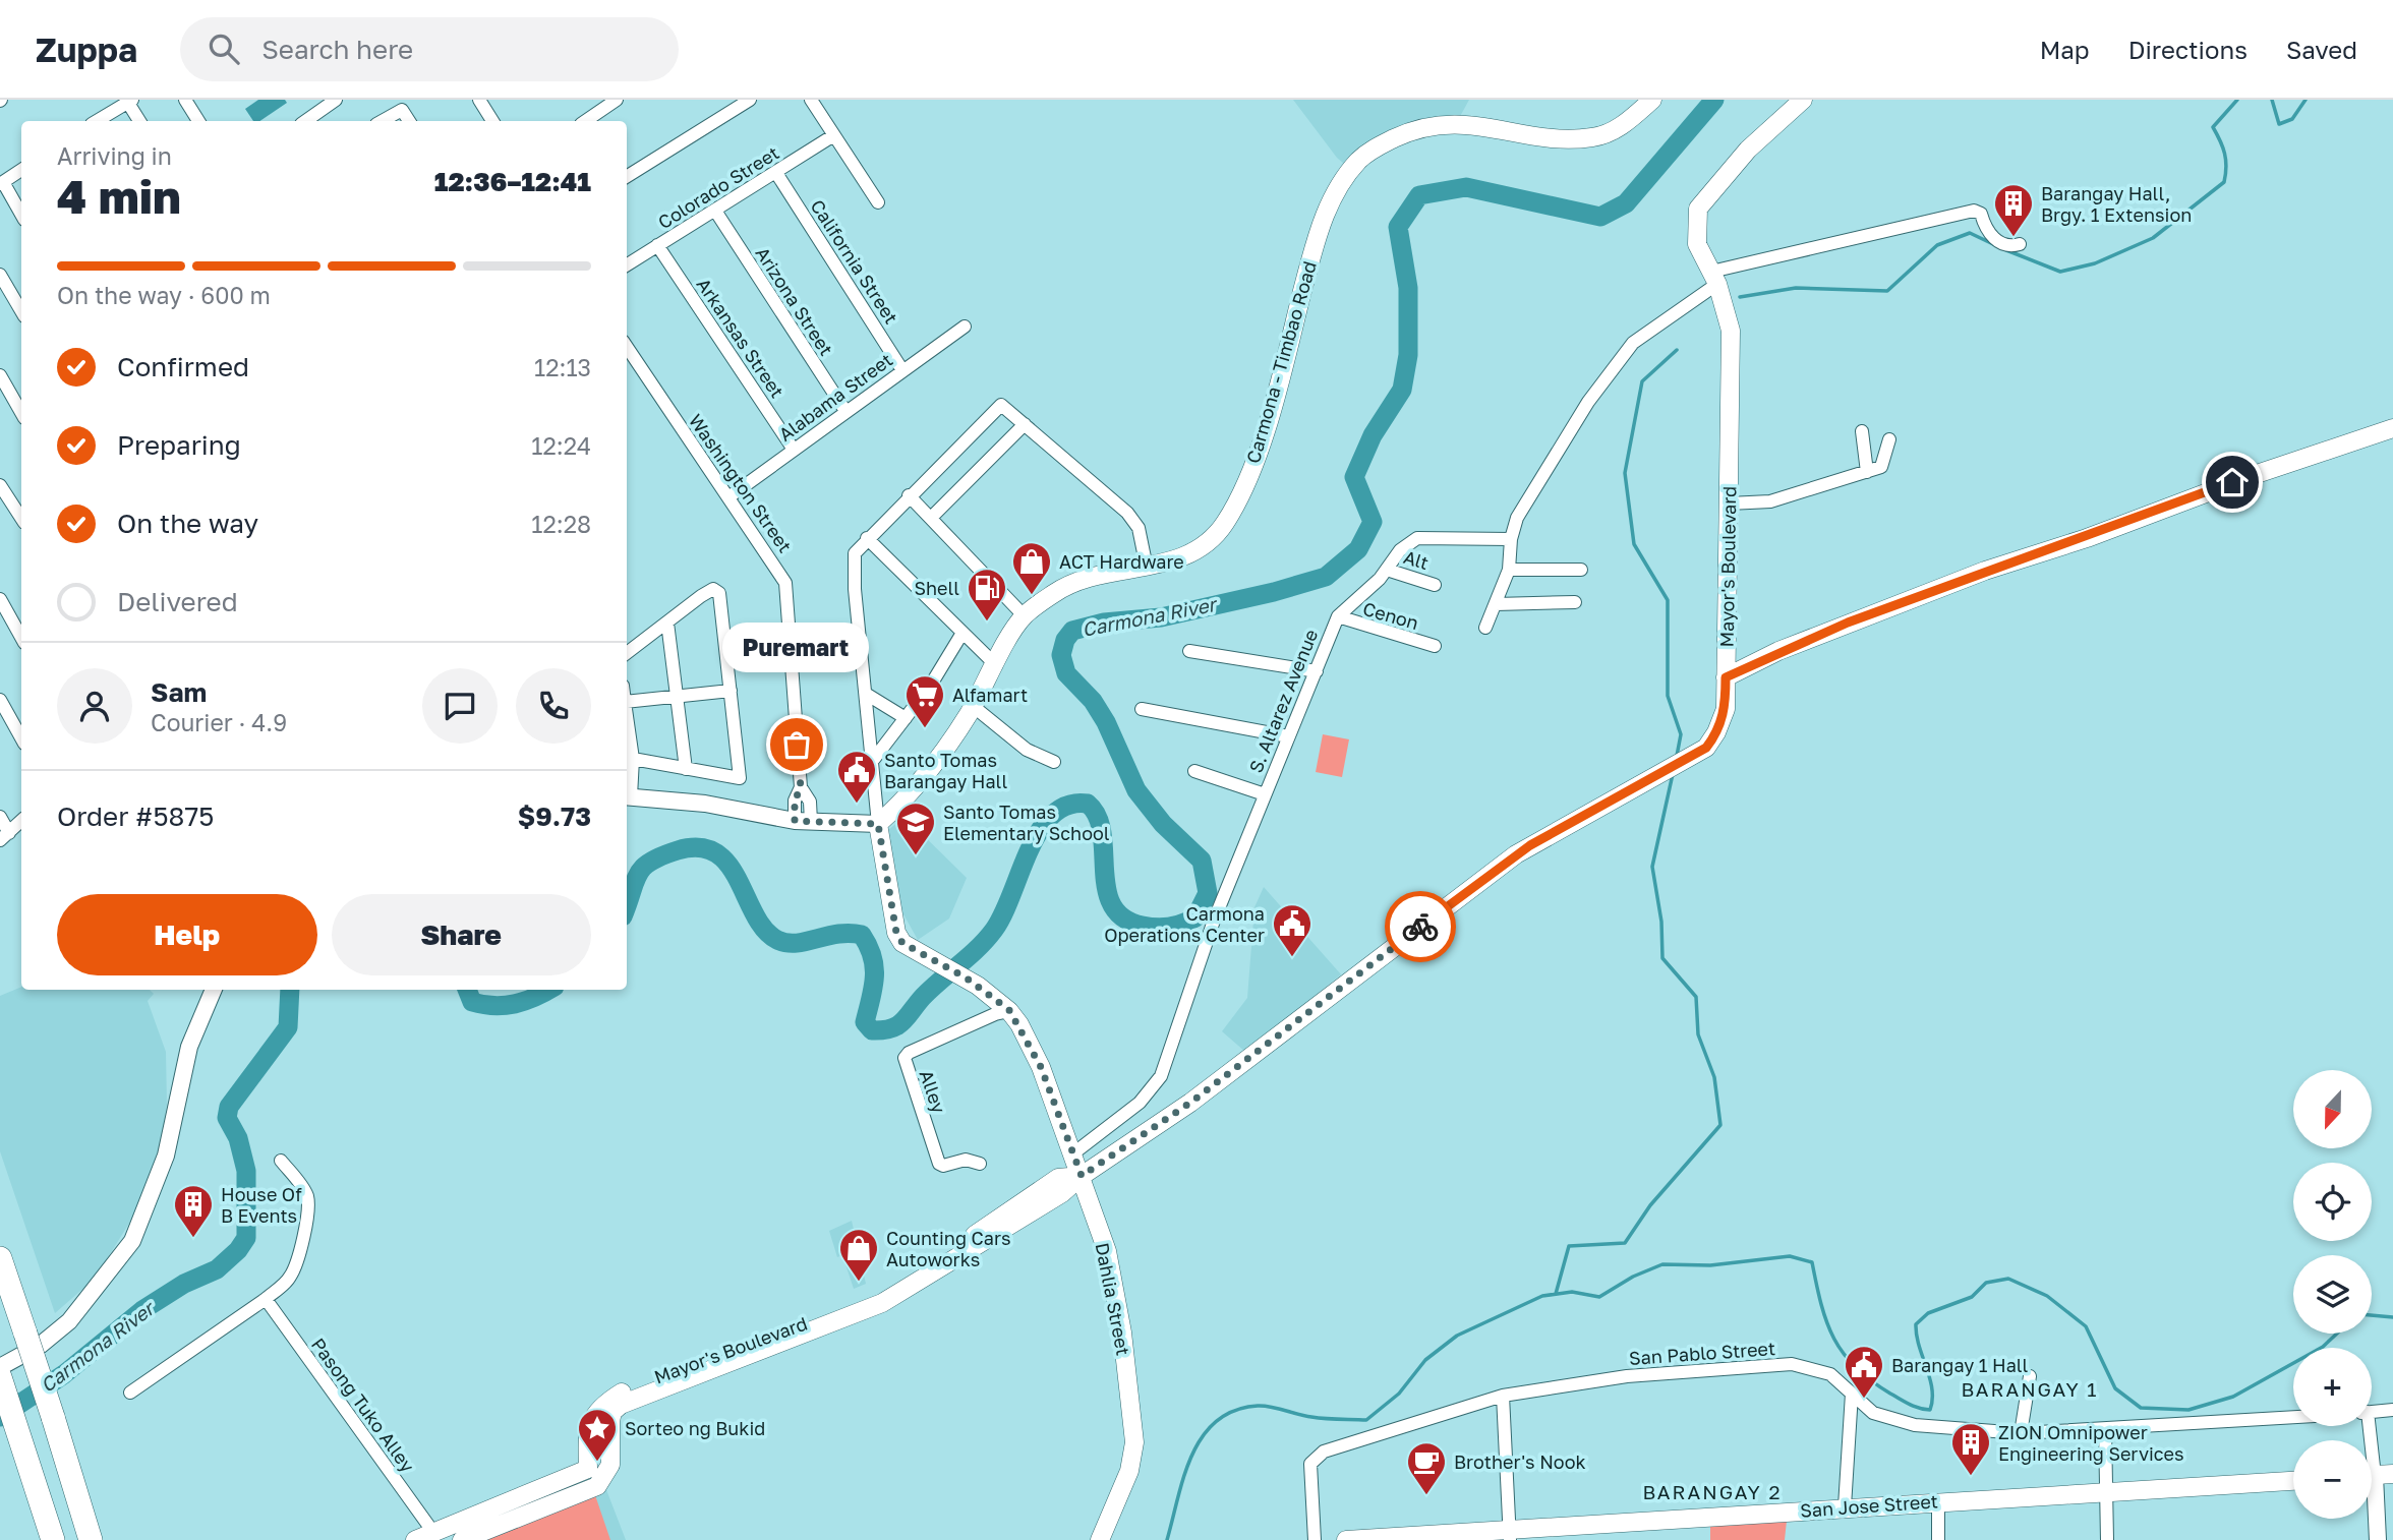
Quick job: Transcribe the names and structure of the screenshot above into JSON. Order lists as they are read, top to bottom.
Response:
{
  "streets": {
    "main road": [
      "Carmona - Timbao Road",
      "Mayor's Boulevard",
      "Dahlia Street",
      "San Jose Street"
    ],
    "street": [
      "Colorado Street",
      "California Street",
      "Arizona Street",
      "Arkansas Street",
      "Alabama Street",
      "Washington Street",
      "Alt",
      "Cenon",
      "S. Altarez Avenue",
      "Alley",
      "San Pablo Street",
      "Pasong Tuko Alley"
    ]
  },
  "crossings": [
    ["Colorado Street", "California Street"],
    ["Colorado Street", "Arizona Street"],
    ["Colorado Street", "Arkansas Street"],
    ["California Street", "Alabama Street"],
    ["Arizona Street", "Alabama Street"],
    ["Arkansas Street", "Alabama Street"],
    ["Carmona - Timbao Road", "Dahlia Street"],
    ["Alabama Street", "Washington Street"],
    ["Alt", "S. Altarez Avenue"],
    ["Mayor's Boulevard", "Dahlia Street"],
    ["Mayor's Boulevard", "Pasong Tuko Alley"],
    ["Cenon", "S. Altarez Avenue"],
    ["S. Altarez Avenue", "Dahlia Street"],
    ["Alley", "Dahlia Street"]
  ],
  "districts": ["BARANGAY 1", "BARANGAY 2"],
  "water": ["Carmona River"],
  "places": {
    "building": ["Barangay Hall, Brgy. 1 Extension", "House Of B Events", "ZION Omnipower Engineering Services"],
    "shop": ["ACT Hardware", "Counting Cars Autoworks"],
    "fuel station": ["Shell"],
    "supermarket": ["Alfamart"],
    "other": ["Puremart"],
    "public building": ["Santo Tomas Barangay Hall", "Carmona Operations Center", "Barangay 1 Hall"],
    "school or university": ["Santo Tomas Elementary School"],
    "place": ["Sorteo ng Bukid"],
    "cafe": ["Brother's Nook"]
  },
  "north": "bottom",
  "page": {
    "header": "Zuppa",
    "search": "Search here",
    "nav": ["Map", "Directions", "Saved"],
    "heading": ["4 min", "Arriving in", "12:36–12:41"],
    "panel": [
      "Sam",
      "Courier · 4.9",
      "Order #5875",
      "$9.73"
    ],
    "bar": "On the way · 600 m",
    "list": [
      ["Confirmed", "12:13"],
      ["Preparing", "12:24"],
      ["On the way", "12:28"],
      "Delivered"
    ],
    "bubble": "Puremart",
    "buttons": ["Help", "Share"],
    "map_buttons": ["+", "−"]
  }
}
